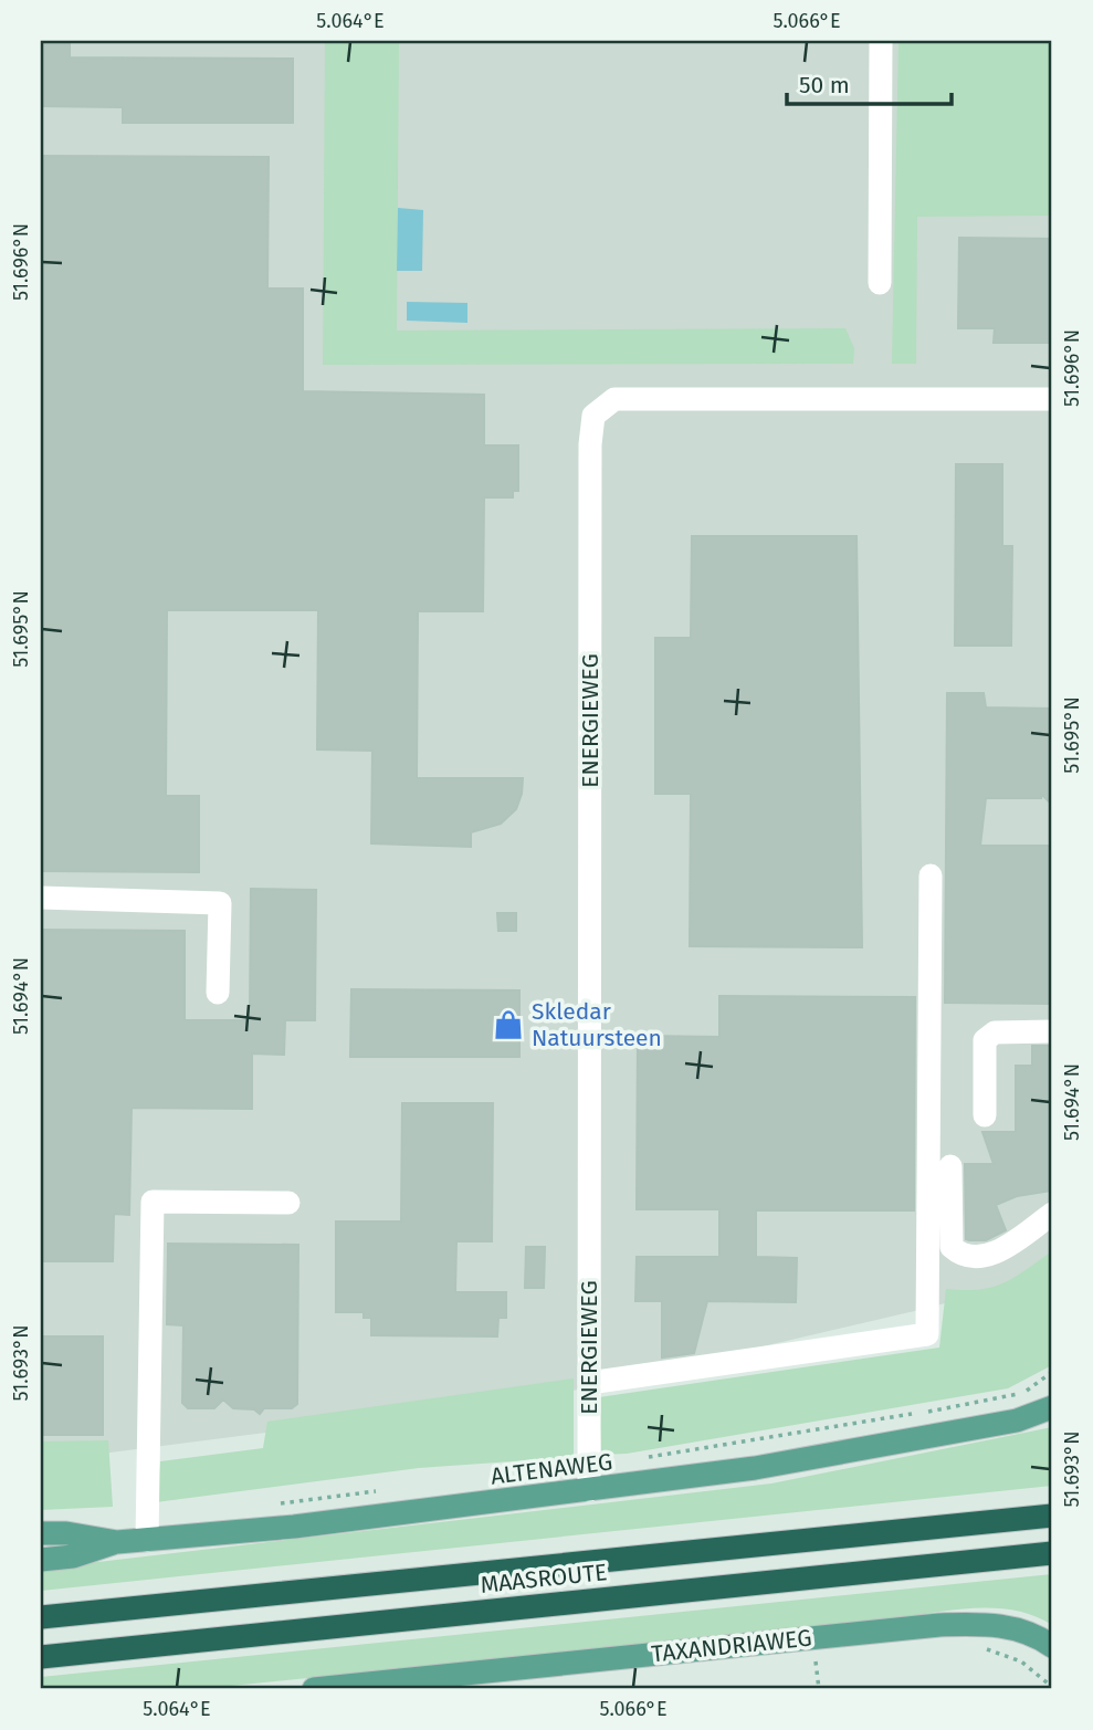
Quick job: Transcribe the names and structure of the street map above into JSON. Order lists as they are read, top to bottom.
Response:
{
  "streets": {
    "highway": ["MAASROUTE"],
    "main road": ["ALTENAWEG", "TAXANDRIAWEG"],
    "street": ["ENERGIEWEG"]
  },
  "crossings": [
    ["ENERGIEWEG", "ALTENAWEG"]
  ],
  "places": {
    "shop": ["Skledar Natuursteen"]
  },
  "scale_bar": "50 m",
  "coordinates": [
    "5.064°E",
    "5.066°E",
    "51.696°N",
    "51.695°N",
    "51.694°N",
    "51.693°N"
  ]
}
